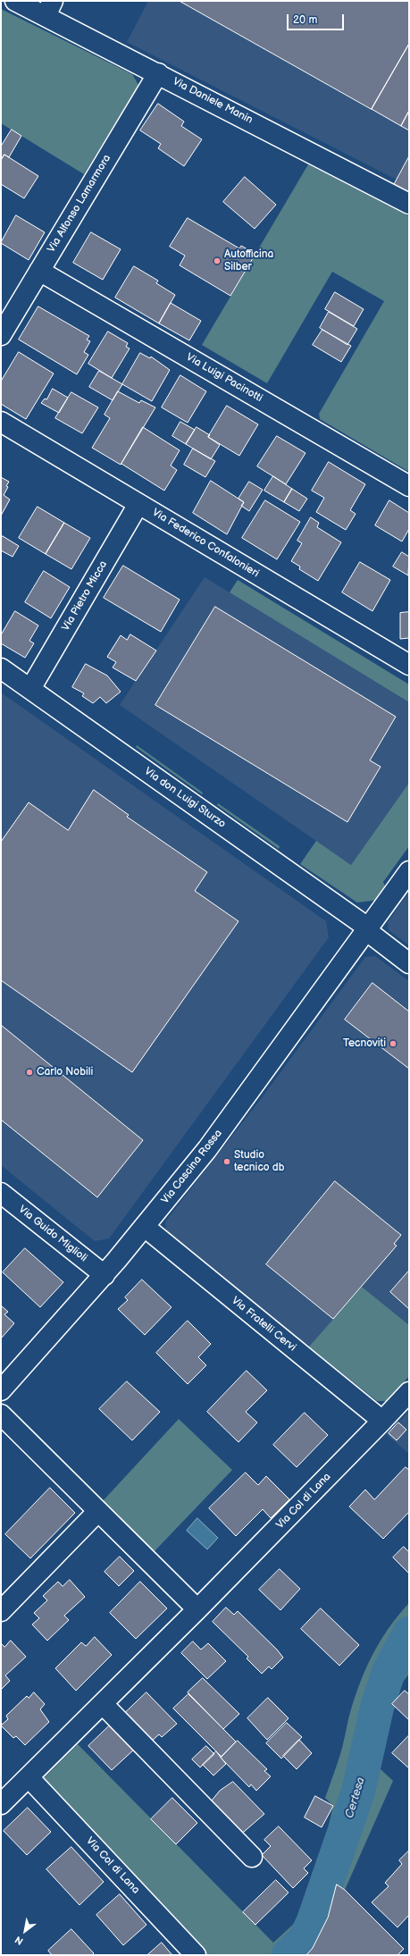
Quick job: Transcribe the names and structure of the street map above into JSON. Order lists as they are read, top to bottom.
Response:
{
  "streets": {
    "street": [
      "Via Daniele Manin",
      "Via Alfonso Lamarmora",
      "Via Luigi Pacinotti",
      "Via Federico Confalonieri",
      "Via Pietro Micca",
      "Via don Luigi Sturzo",
      "Via Cascina Rossa",
      "Via Guido Miglioli",
      "Via Fratelli Cervi",
      "Via Col di Lana"
    ]
  },
  "crossings": [
    ["Via Daniele Manin", "Via Alfonso Lamarmora"],
    ["Via Alfonso Lamarmora", "Via Luigi Pacinotti"],
    ["Via Federico Confalonieri", "Via Pietro Micca"],
    ["Via Pietro Micca", "Via don Luigi Sturzo"],
    ["Via don Luigi Sturzo", "Via Cascina Rossa"],
    ["Via Cascina Rossa", "Via Guido Miglioli"],
    ["Via Cascina Rossa", "Via Fratelli Cervi"],
    ["Via Fratelli Cervi", "Via Col di Lana"]
  ],
  "water": ["Certesa"],
  "places": [
    "Autofficina Silber",
    "Tecnoviti",
    "Carlo Nobili",
    "Studio tecnico db"
  ],
  "scale_bar": "20 m",
  "north": "bottom left"
}
